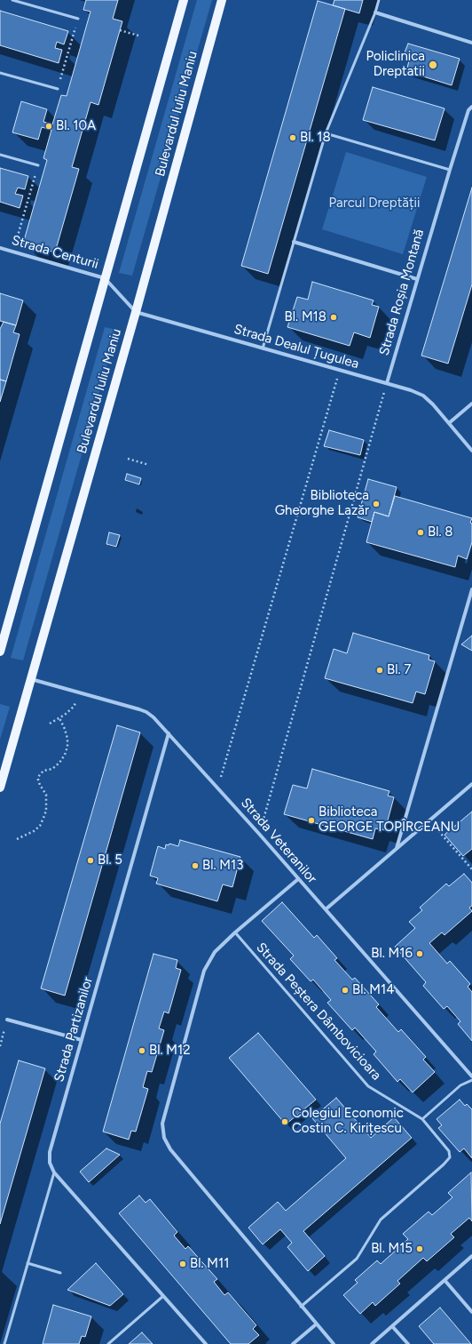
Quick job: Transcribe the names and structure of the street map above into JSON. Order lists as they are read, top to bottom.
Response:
{
  "streets": {
    "main road": ["Bulevardul Iuliu Maniu"],
    "street": [
      "Strada Centurii",
      "Strada Roșia Montană",
      "Strada Dealul Țugulea",
      "Strada Veteranilor",
      "Strada Partizanilor"
    ],
    "lane": ["Strada Peștera Dâmbovicioara"]
  },
  "crossings": [
    ["Bulevardul Iuliu Maniu", "Strada Centurii"],
    ["Bulevardul Iuliu Maniu", "Strada Dealul Țugulea"],
    ["Bulevardul Iuliu Maniu", "Strada Veteranilor"],
    ["Strada Roșia Montană", "Strada Dealul Țugulea"],
    ["Strada Veteranilor", "Strada Partizanilor"]
  ],
  "parks": ["Parcul Dreptății"],
  "places": [
    "Policlinica Dreptatii",
    "Bl. 10A",
    "Bl. 18",
    "Bl. M18",
    "Biblioteca Gheorghe Lazăr",
    "Bl. 8",
    "Bl. 7",
    "Biblioteca GEORGE TOPÎRCEANU",
    "Bl. 5",
    "Bl. M13",
    "Bl. M16",
    "Bl. M14",
    "Bl. M12",
    "Colegiul Economic Costin C. Kirițescu",
    "Bl. M15",
    "Bl. M11"
  ]
}
